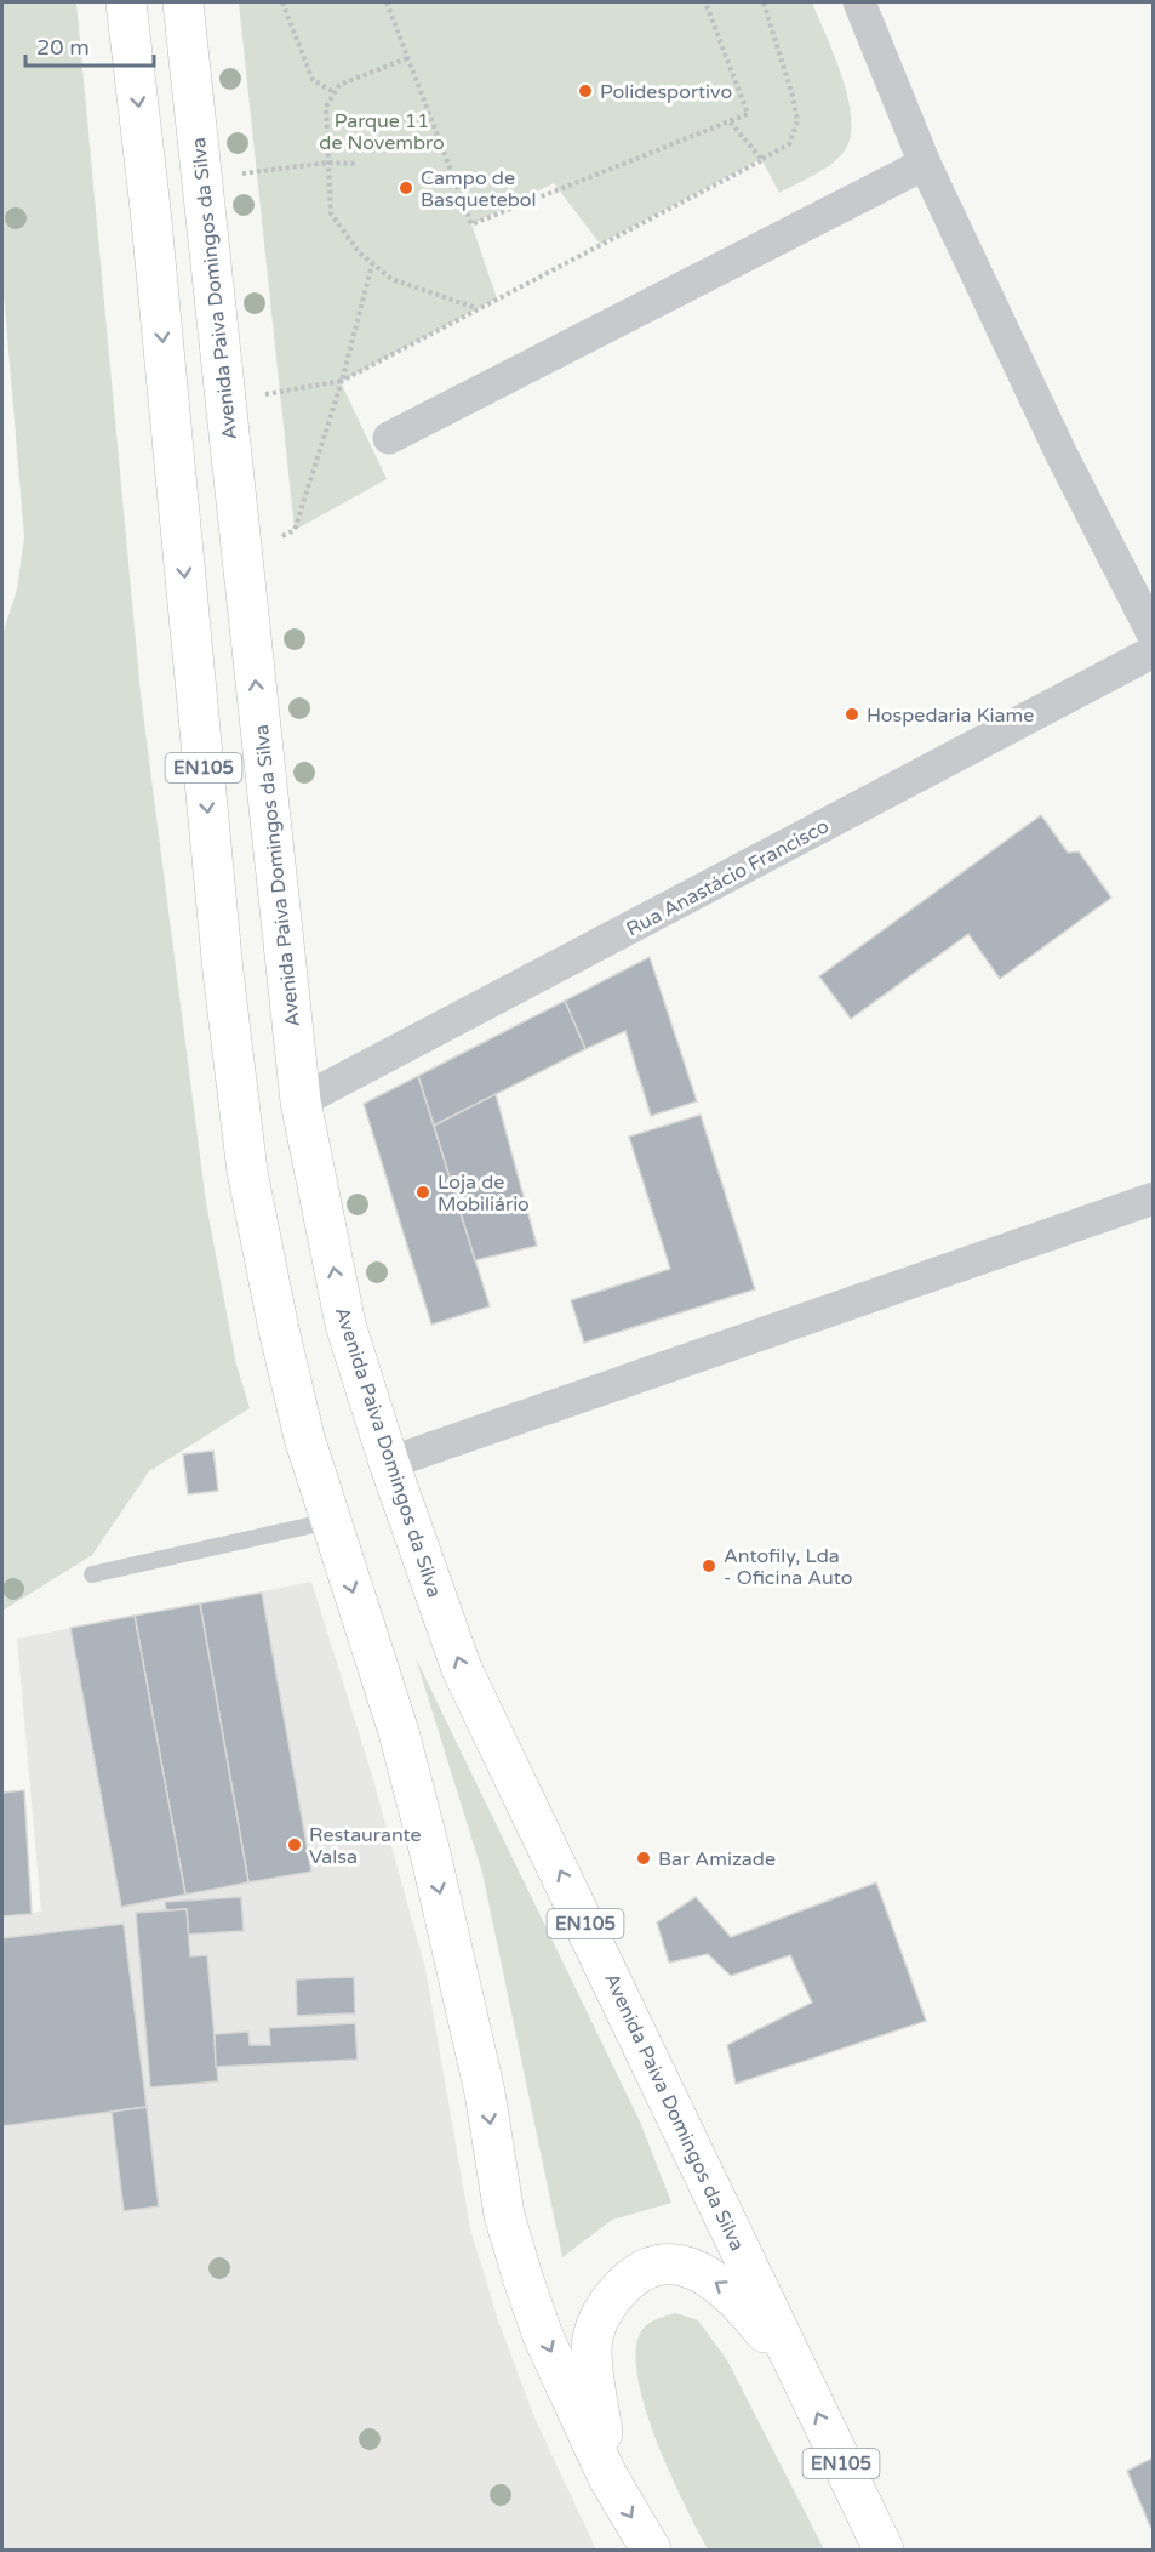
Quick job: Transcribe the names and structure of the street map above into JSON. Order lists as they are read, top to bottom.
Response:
{
  "streets": {
    "main road": ["Avenida Paiva Domingos da Silva", "EN105"],
    "street": ["Rua Anastácio Francisco"]
  },
  "crossings": [
    ["Avenida Paiva Domingos da Silva", "Rua Anastácio Francisco"]
  ],
  "parks": ["Parque 11 de Novembro"],
  "places": [
    "Polidesportivo",
    "Campo de Basquetebol",
    "Hospedaria Kiame",
    "Loja de Mobiliário",
    "Antofily, Lda - Oficina Auto",
    "Restaurante Valsa",
    "Bar Amizade"
  ],
  "scale_bar": "20 m"
}
